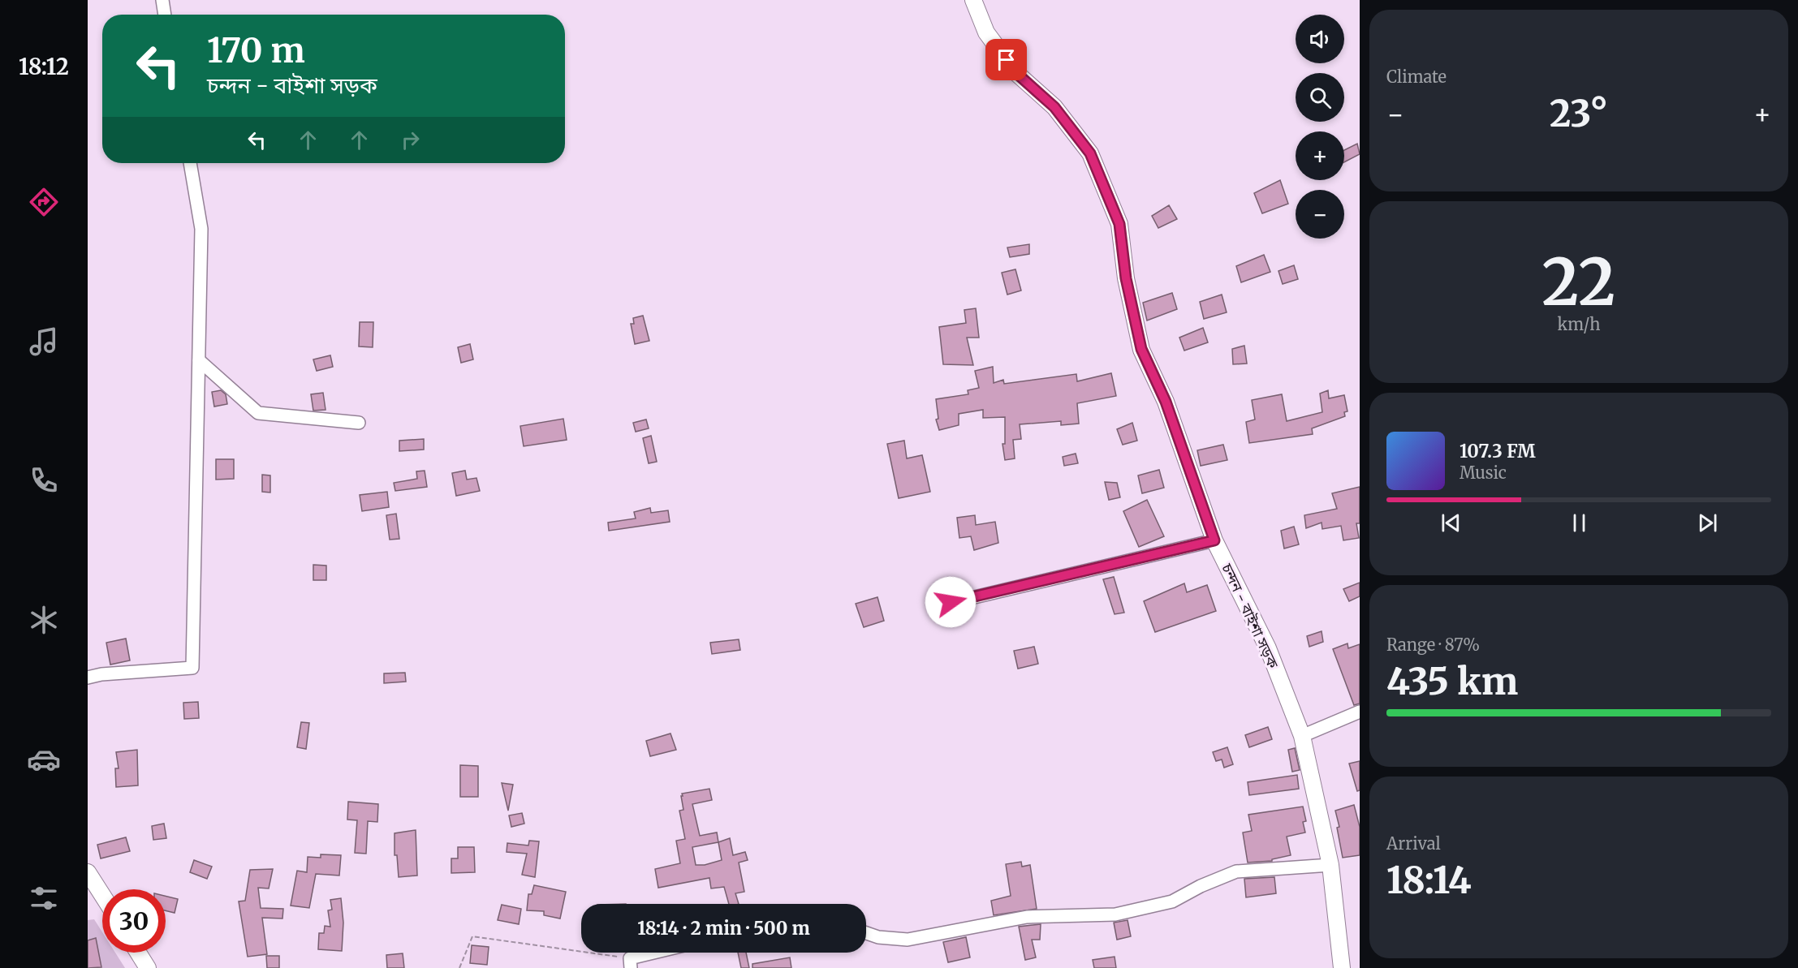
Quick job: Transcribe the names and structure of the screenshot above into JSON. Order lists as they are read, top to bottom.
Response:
{
  "streets": {
    "main road": ["চন্দন - বাইশা সড়ক"]
  },
  "page": {
    "tabs": "18:12",
    "tile": [
      "Climate",
      ["22", "km/h"],
      ["Range · 87%", "435 km"],
      ["Arrival", "18:14"]
    ],
    "map_buttons": ["+", "−"],
    "turn": ["170 m", "চন্দন - বাইশা সড়ক"],
    "heat": ["−", "23°", "+"],
    "song": ["107.3 FM", "Music"],
    "limit": "30",
    "trip": "18:14 · 2 min · 500 m"
  }
}
